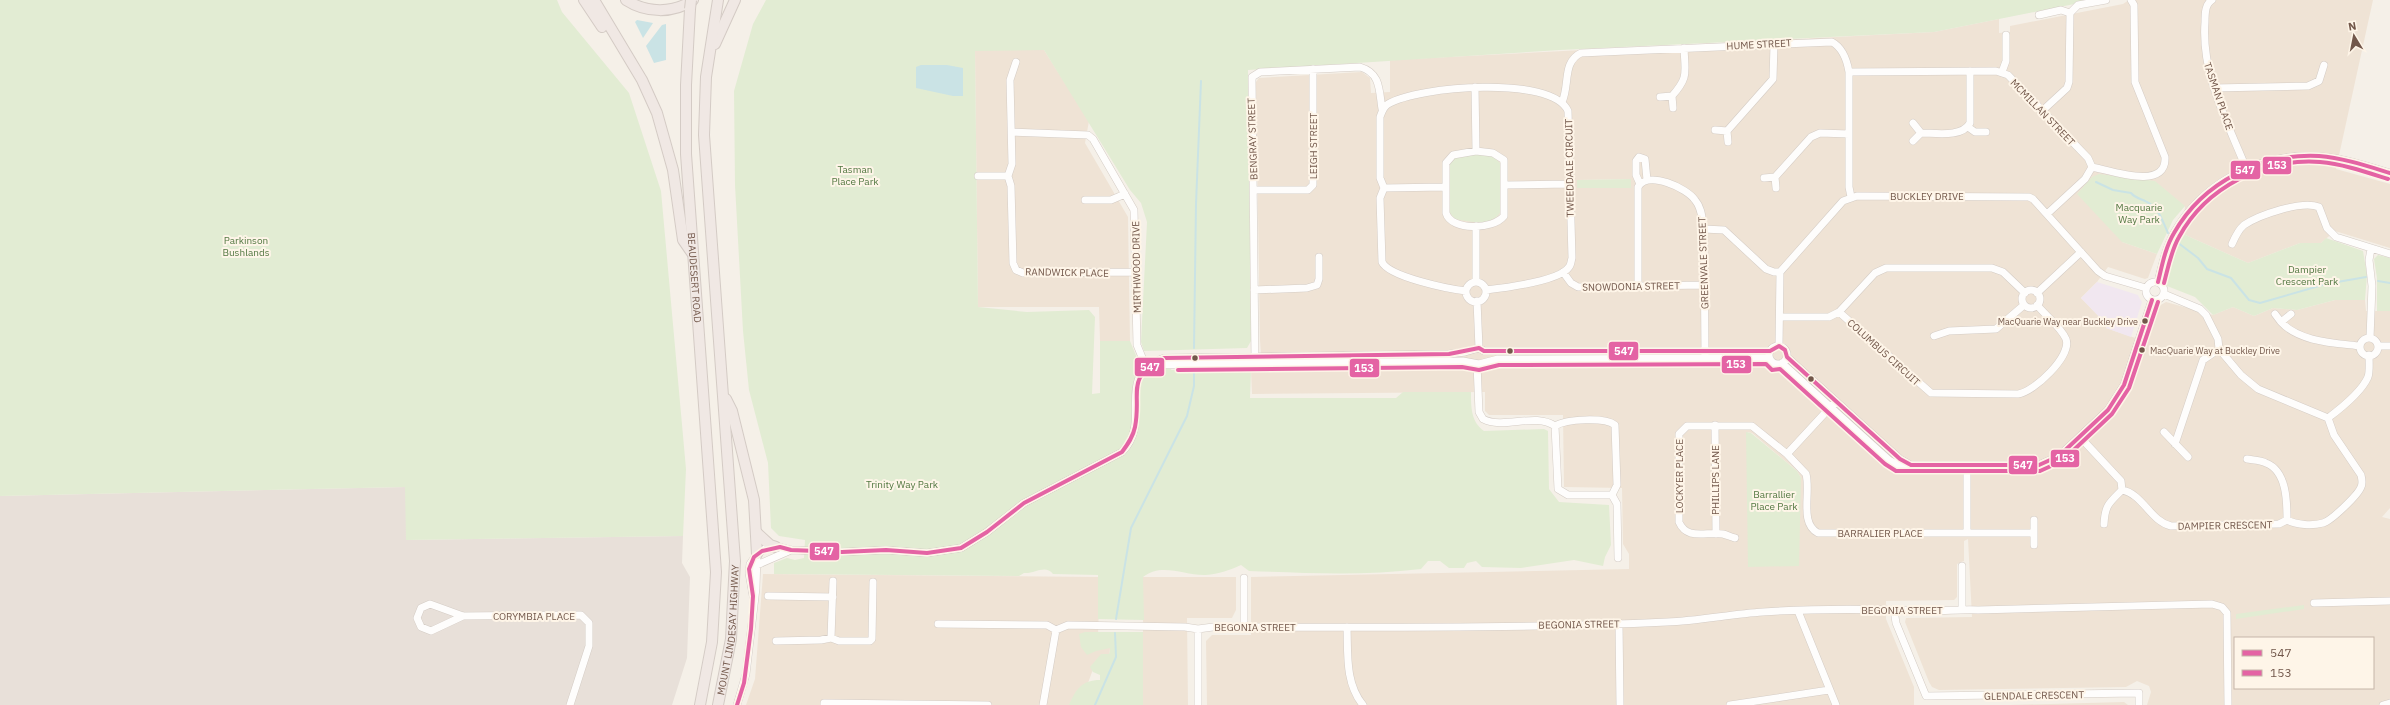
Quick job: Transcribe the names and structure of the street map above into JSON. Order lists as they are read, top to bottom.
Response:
{
  "streets": {
    "highway": ["BEAUDESERT ROAD", "MOUNT LINDESAY HIGHWAY"],
    "street": [
      "HUME STREET",
      "TASMAN PLACE",
      "MCMILLAN STREET",
      "BENGRAY STREET",
      "LEIGH STREET",
      "TWEEDDALE CIRCUIT",
      "BUCKLEY DRIVE",
      "GREENVALE STREET",
      "MIRTHWOOD DRIVE",
      "RANDWICK PLACE",
      "SNOWDONIA STREET",
      "COLUMBUS CIRCUIT",
      "LOCKYER PLACE",
      "PHILLIPS LANE",
      "DAMPIER CRESCENT",
      "BARRALIER PLACE",
      "BEGONIA STREET",
      "CORYMBIA PLACE",
      "GLENDALE CRESCENT"
    ]
  },
  "crossings": [
    ["HUME STREET", "MCMILLAN STREET"],
    ["HUME STREET", "TWEEDDALE CIRCUIT"],
    ["HUME STREET", "BUCKLEY DRIVE"],
    ["BENGRAY STREET", "LEIGH STREET"],
    ["TWEEDDALE CIRCUIT", "SNOWDONIA STREET"],
    ["GREENVALE STREET", "SNOWDONIA STREET"],
    ["MIRTHWOOD DRIVE", "RANDWICK PLACE"],
    ["BEAUDESERT ROAD", "MOUNT LINDESAY HIGHWAY"],
    ["LOCKYER PLACE", "PHILLIPS LANE"],
    ["LOCKYER PLACE", "BARRALIER PLACE"],
    ["BEGONIA STREET", "GLENDALE CRESCENT"]
  ],
  "parks": [
    "Tasman Place Park",
    "Macquarie Way Park",
    "Parkinson Bushlands",
    "Dampier Crescent Park",
    "Trinity Way Park",
    "Barrallier Place Park"
  ],
  "places": ["MacQuarie Way near Buckley Drive", "MacQuarie Way at Buckley Drive"],
  "lines": ["transit line 547", "transit line 153"],
  "legend": ["547", "153"],
  "north": "top"
}
